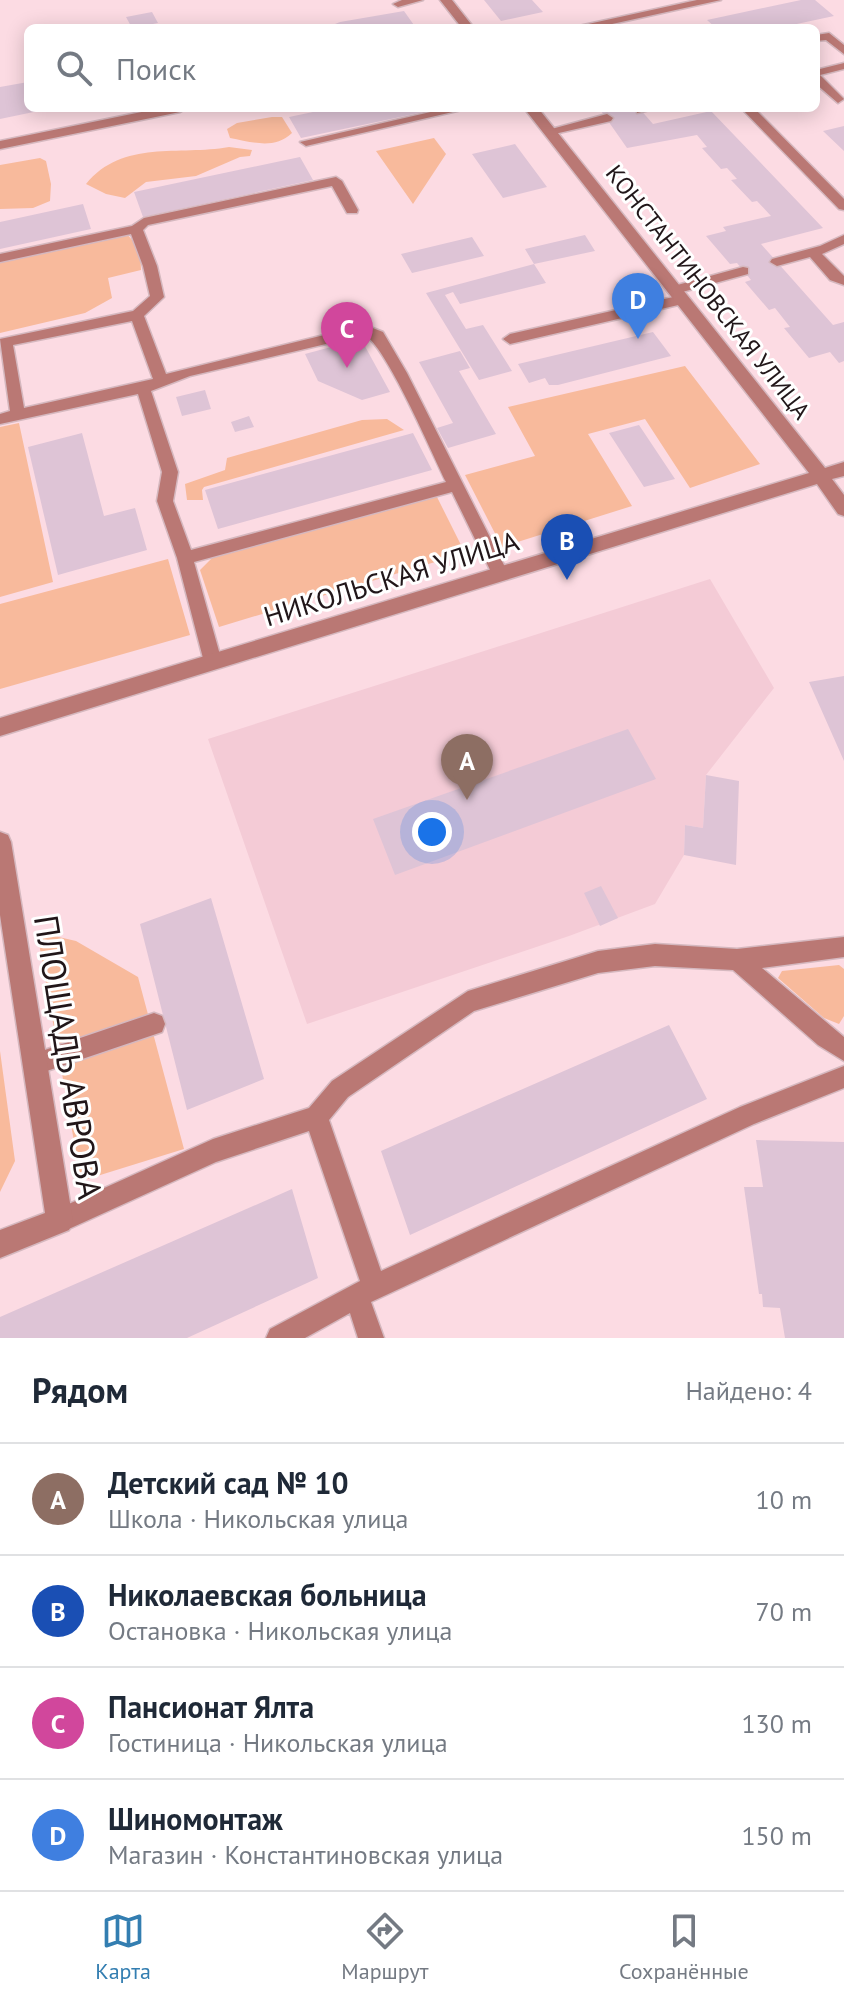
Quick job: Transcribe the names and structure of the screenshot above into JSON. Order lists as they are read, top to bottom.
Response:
{
  "streets": {
    "street": ["КОНСТАНТИНОВСКАЯ УЛИЦА", "НИКОЛЬСКАЯ УЛИЦА", "ПЛОЩАДЬ АВРОВА"]
  },
  "crossings": [
    ["КОНСТАНТИНОВСКАЯ УЛИЦА", "НИКОЛЬСКАЯ УЛИЦА"]
  ],
  "page": {
    "search": "Поиск",
    "pins": [
      "D",
      "C",
      "B",
      "A"
    ],
    "heading": ["Рядом", "Найдено: 4"],
    "list": [
      {
        "mark": "A",
        "name": "Детский сад № 10",
        "note": "Школа · Никольская улица",
        "value": "10 m"
      },
      {
        "mark": "B",
        "name": "Николаевская больница",
        "note": "Остановка · Никольская улица",
        "value": "70 m"
      },
      {
        "mark": "C",
        "name": "Пансионат Ялта",
        "note": "Гостиница · Никольская улица",
        "value": "130 m"
      },
      {
        "mark": "D",
        "name": "Шиномонтаж",
        "note": "Магазин · Константиновская улица",
        "value": "150 m"
      }
    ],
    "nav": ["Карта", "Маршрут", "Сохранённые"]
  }
}
